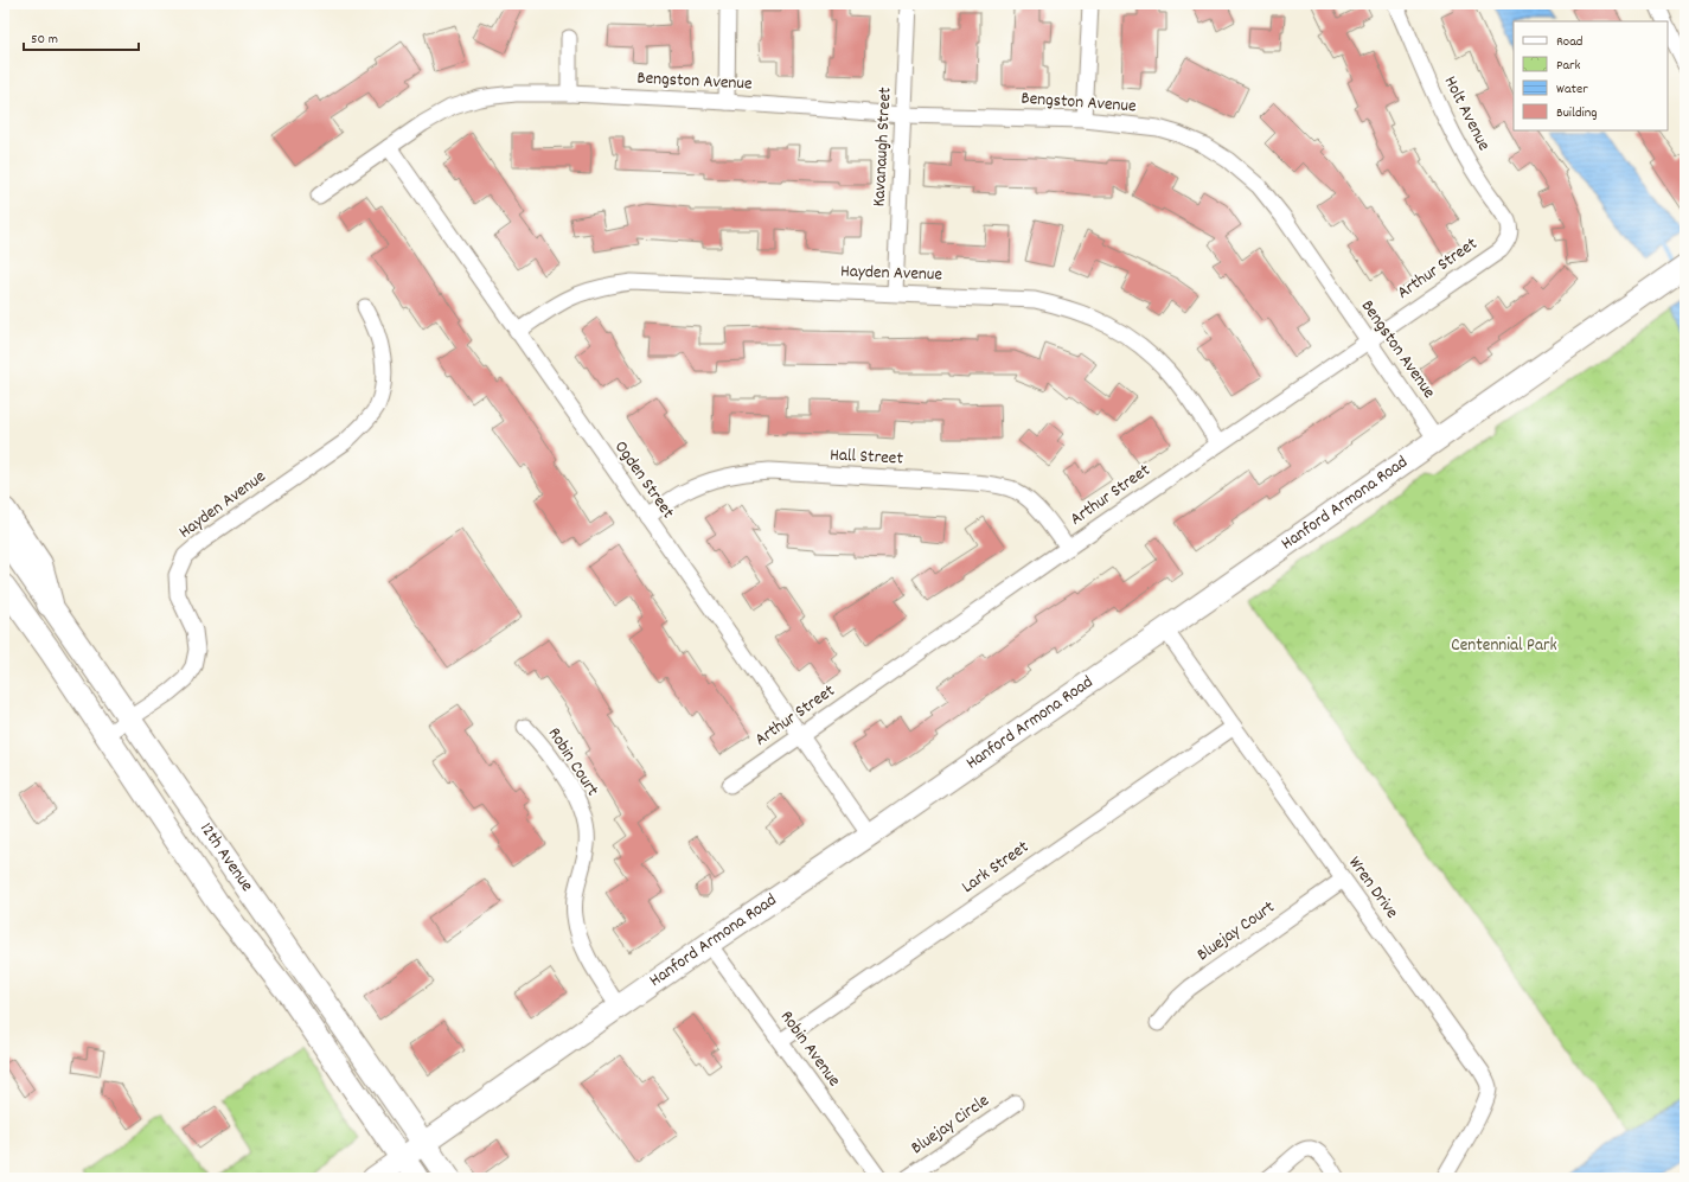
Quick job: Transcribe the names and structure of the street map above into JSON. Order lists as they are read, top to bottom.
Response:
{
  "streets": {
    "main road": ["Hanford Armona Road", "12th Avenue"],
    "street": [
      "Bengston Avenue",
      "Holt Avenue",
      "Kavanaugh Street",
      "Arthur Street",
      "Hayden Avenue",
      "Hall Street",
      "Ogden Street",
      "Robin Court",
      "Lark Street",
      "Wren Drive",
      "Bluejay Court",
      "Robin Avenue",
      "Bluejay Circle"
    ]
  },
  "crossings": [
    ["Bengston Avenue", "Kavanaugh Street"],
    ["Bengston Avenue", "Arthur Street"],
    ["Bengston Avenue", "Ogden Street"],
    ["Bengston Avenue", "Hanford Armona Road"],
    ["Holt Avenue", "Arthur Street"],
    ["Kavanaugh Street", "Hayden Avenue"],
    ["Arthur Street", "Hayden Avenue"],
    ["Arthur Street", "Hall Street"],
    ["Arthur Street", "Ogden Street"],
    ["Hayden Avenue", "Ogden Street"],
    ["Hayden Avenue", "12th Avenue"],
    ["Hall Street", "Ogden Street"],
    ["Ogden Street", "Hanford Armona Road"],
    ["Hanford Armona Road", "Robin Court"],
    ["Hanford Armona Road", "12th Avenue"],
    ["Hanford Armona Road", "Wren Drive"],
    ["Hanford Armona Road", "Robin Avenue"],
    ["Lark Street", "Wren Drive"],
    ["Lark Street", "Robin Avenue"],
    ["Wren Drive", "Bluejay Court"]
  ],
  "parks": ["Centennial Park"],
  "legend": [
    "Road",
    "Park",
    "Water",
    "Building"
  ],
  "scale_bar": "50 m"
}
